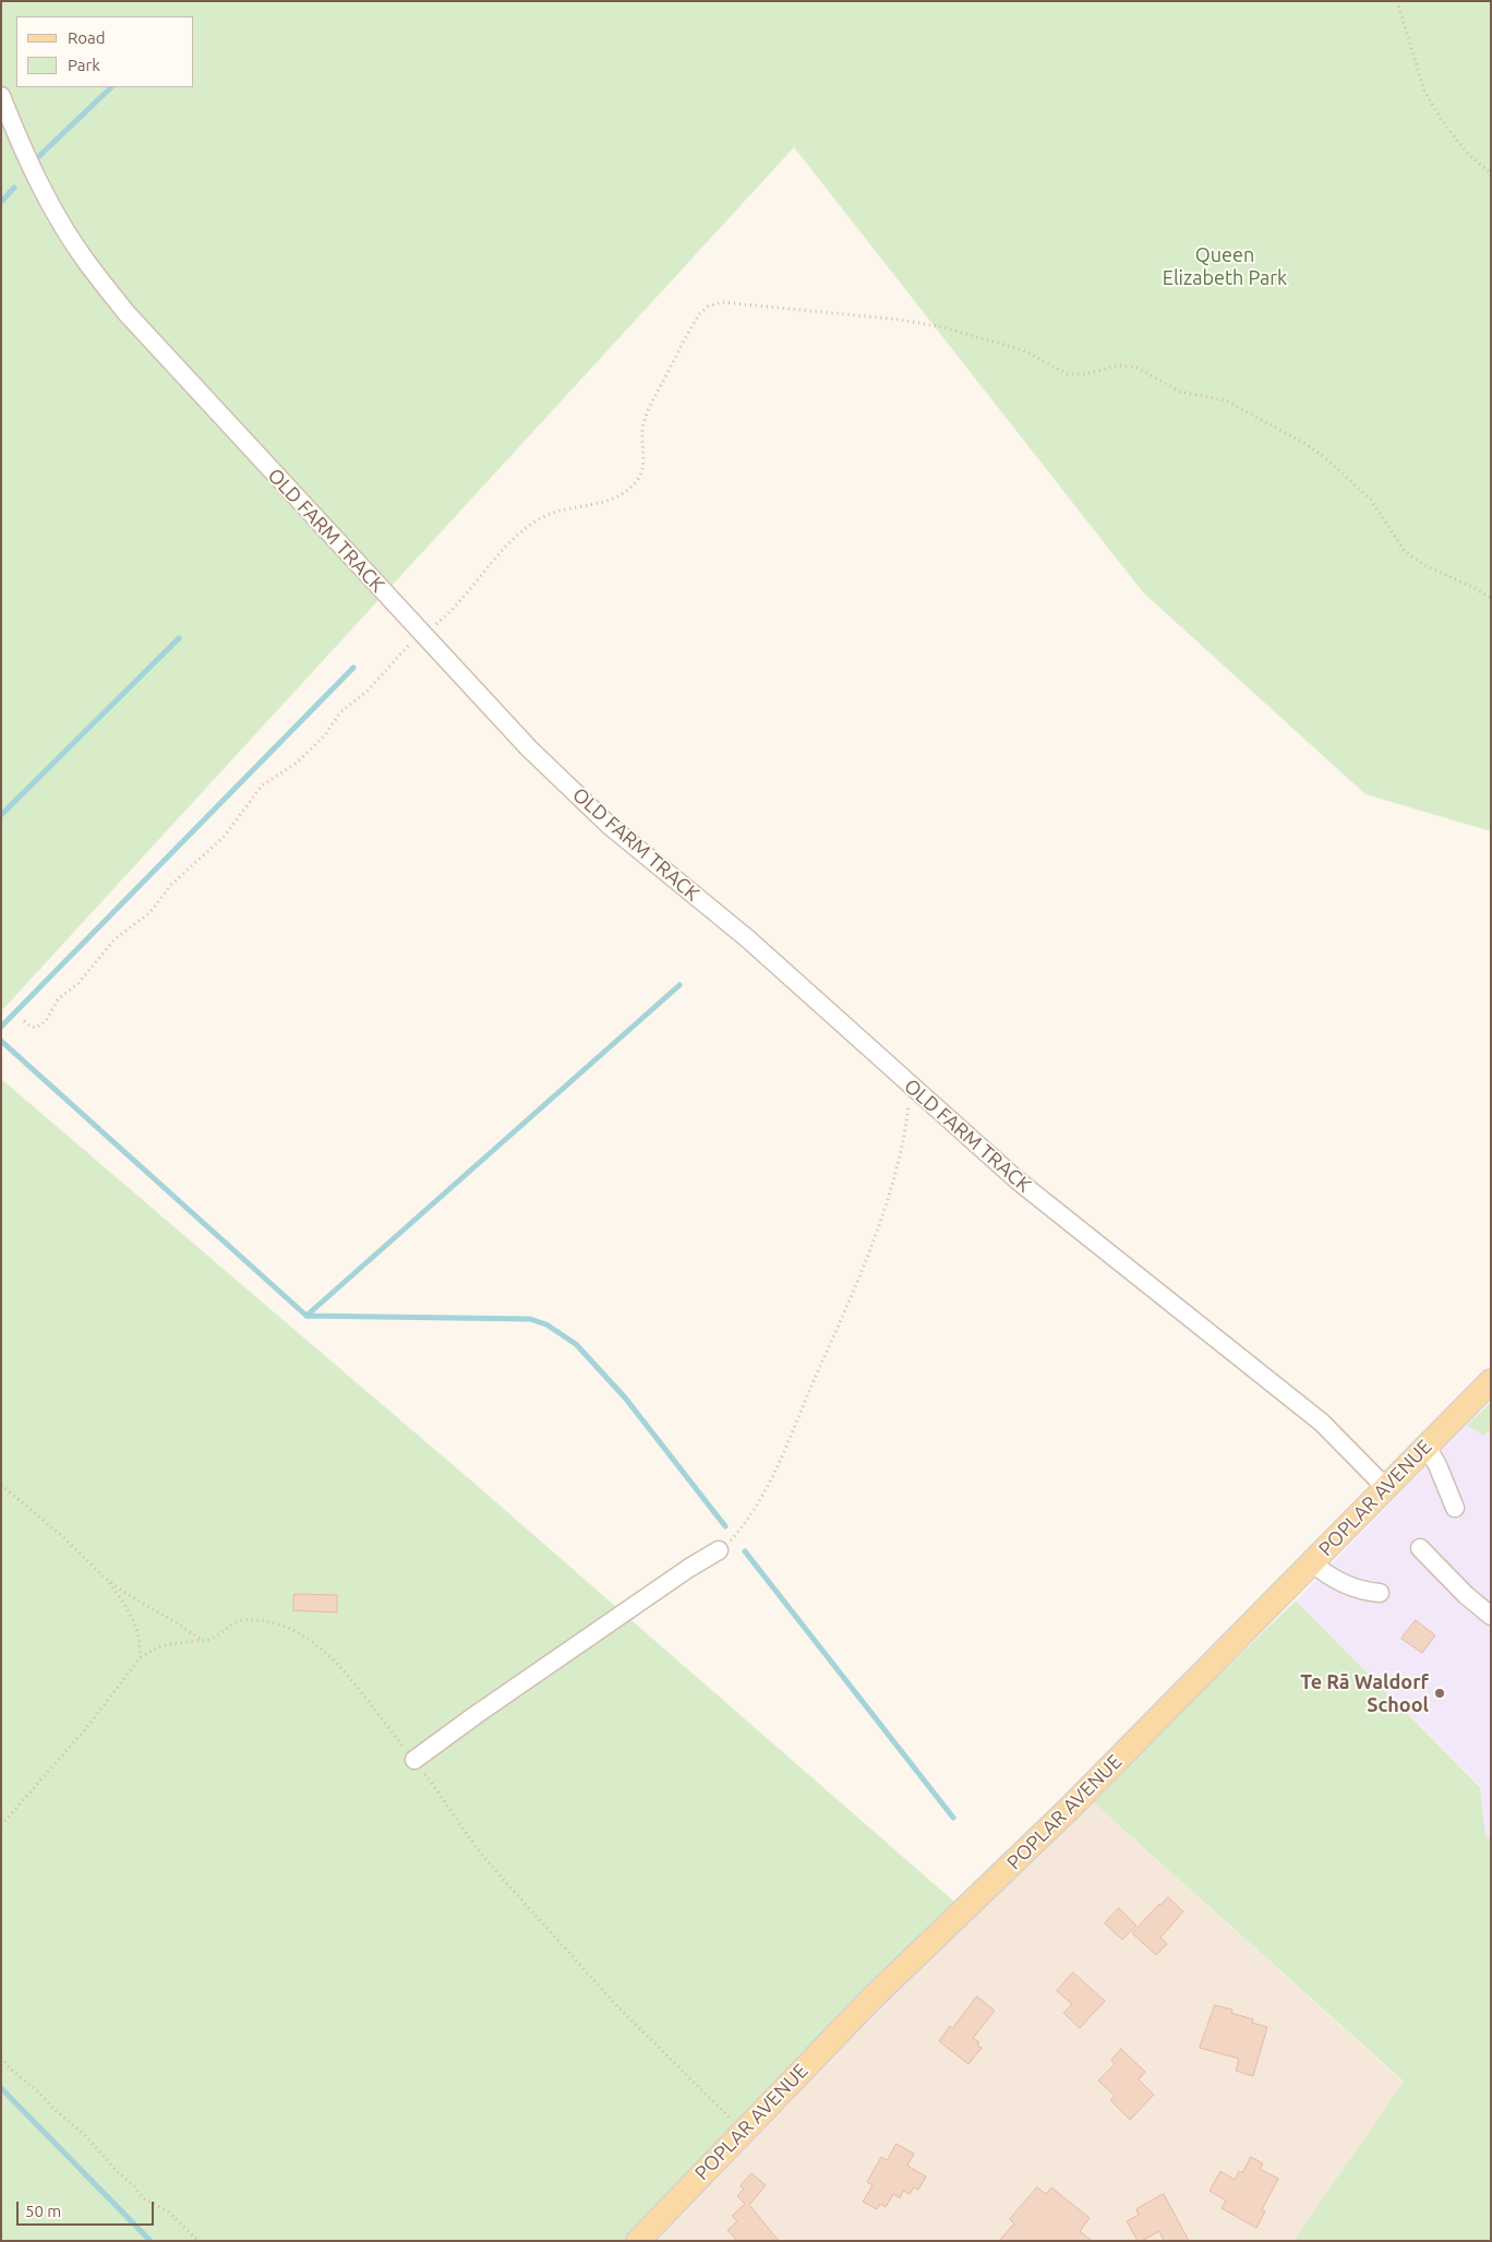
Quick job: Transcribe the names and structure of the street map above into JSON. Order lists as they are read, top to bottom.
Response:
{
  "streets": {
    "main road": ["POPLAR AVENUE"],
    "street": ["OLD FARM TRACK"]
  },
  "crossings": [
    ["OLD FARM TRACK", "POPLAR AVENUE"]
  ],
  "parks": ["Queen Elizabeth Park"],
  "places": ["Te Rā Waldorf School"],
  "legend": ["Road", "Park"],
  "scale_bar": "50 m"
}
